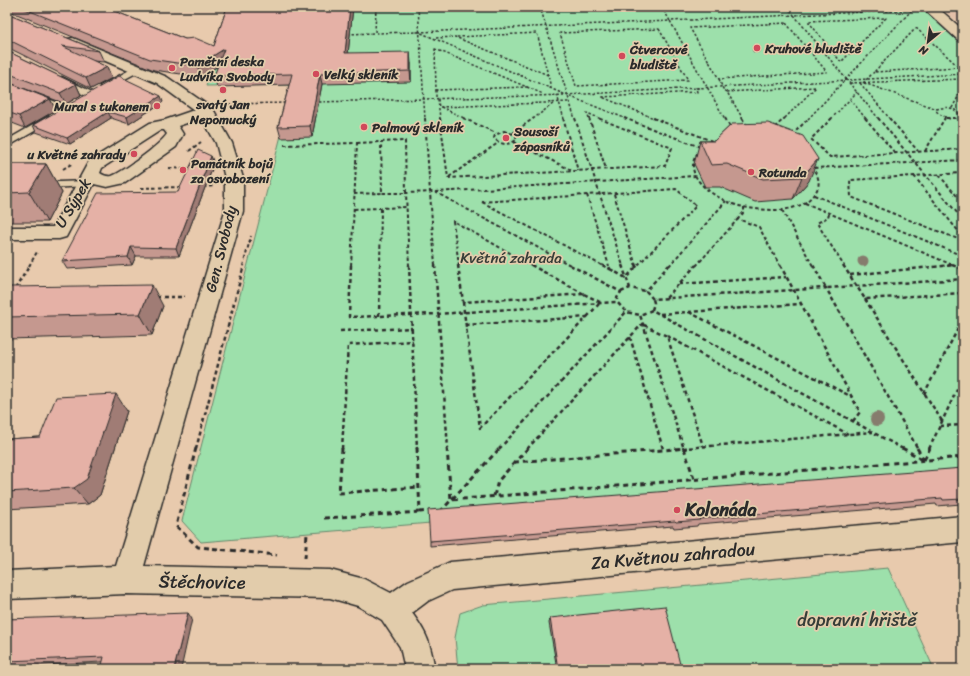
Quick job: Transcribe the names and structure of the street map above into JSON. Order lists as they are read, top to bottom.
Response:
{
  "streets": {
    "street": [
      "U Sýpek",
      "Gen. Svobody",
      "Za Květnou zahradou",
      "Štěchovice"
    ]
  },
  "crossings": [
    ["U Sýpek", "Gen. Svobody"],
    ["Gen. Svobody", "Štěchovice"],
    ["Za Květnou zahradou", "Štěchovice"]
  ],
  "parks": ["Květná zahrada", "dopravní hřiště"],
  "places": [
    "Kruhové bludiště",
    "Čtvercové bludiště",
    "Pamětní deska Ludvíka Svobody",
    "Velký skleník",
    "svatý Jan Nepomucký",
    "Mural s tukanem",
    "Palmový skleník",
    "Sousoší zápasníků",
    "u Květné zahrady",
    "Památník bojů za osvobození",
    "Rotunda",
    "Kolonáda"
  ],
  "north": "bottom left"
}
